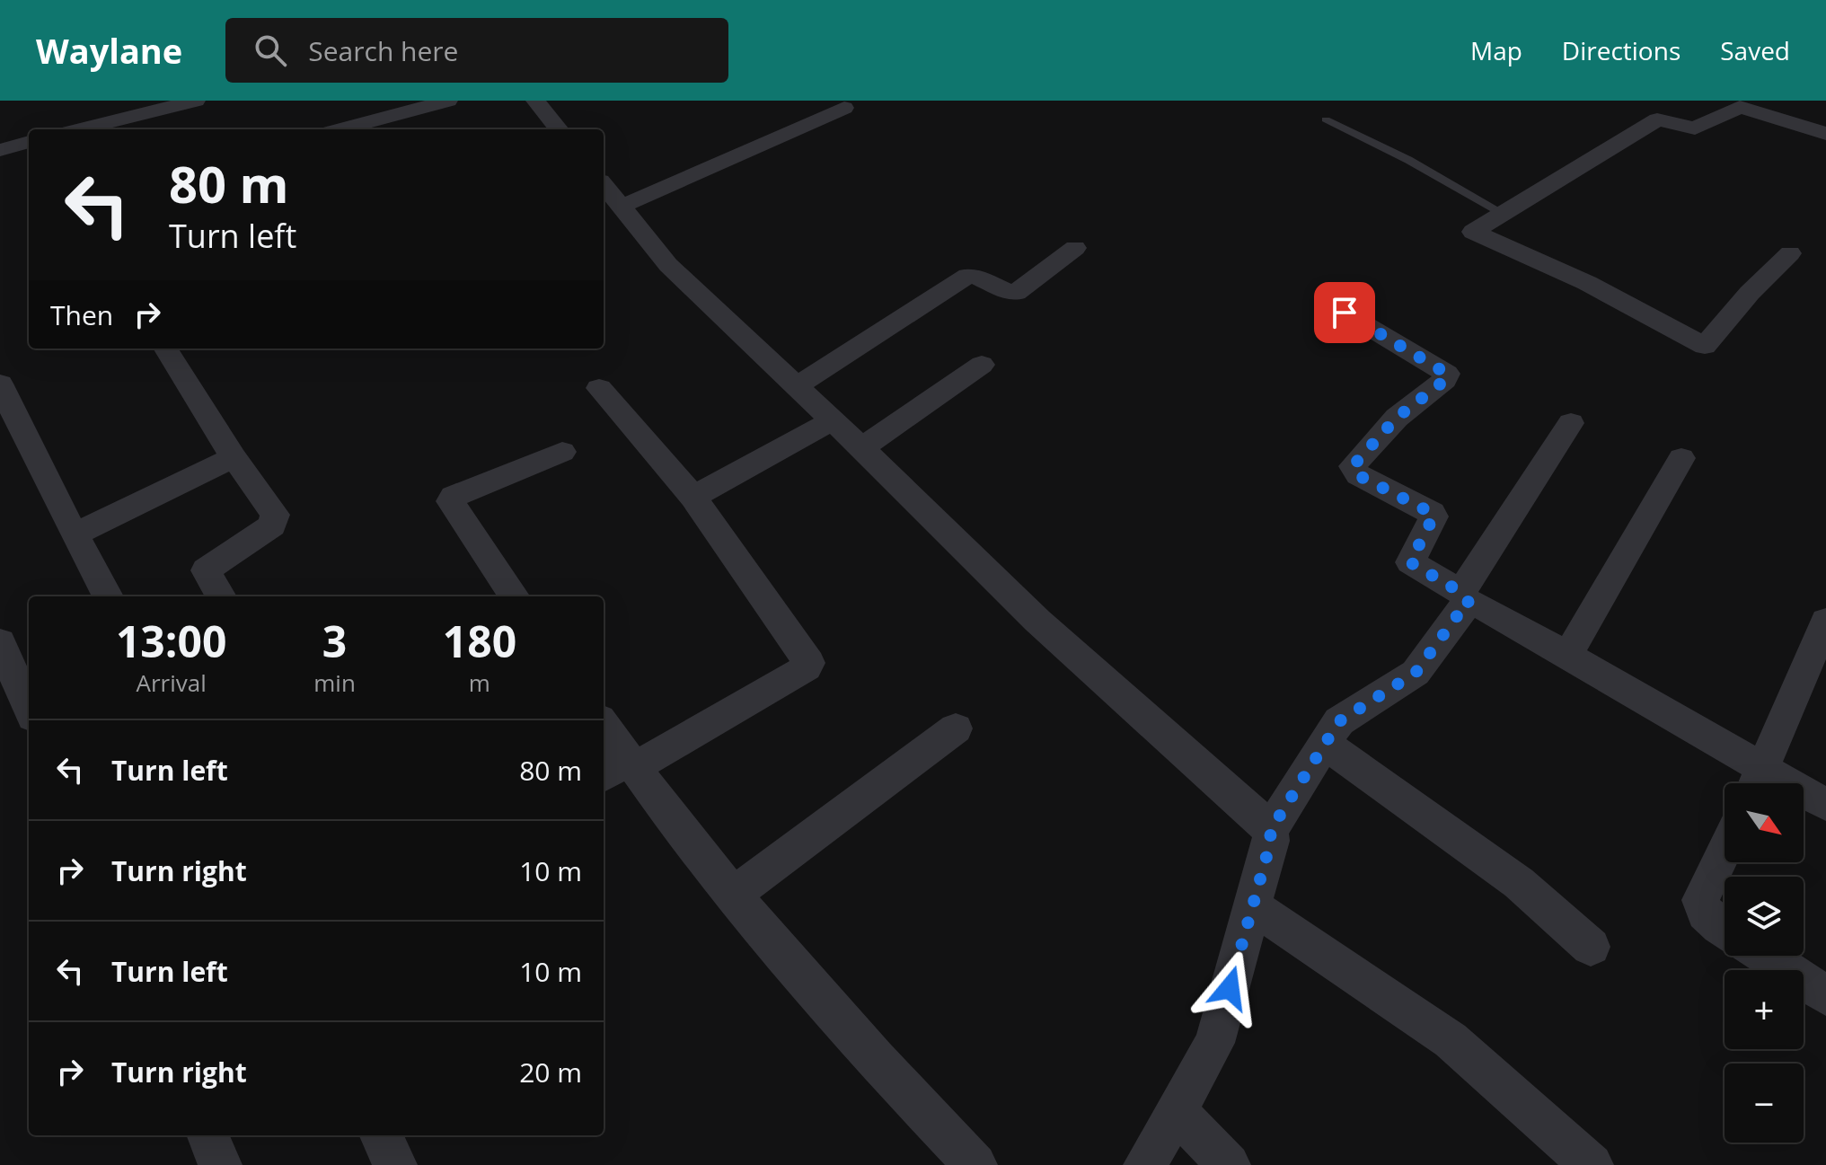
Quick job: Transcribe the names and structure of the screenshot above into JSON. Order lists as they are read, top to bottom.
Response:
{
  "north": "bottom right",
  "page": {
    "header": "Waylane",
    "search": "Search here",
    "nav": ["Map", "Directions", "Saved"],
    "turn": ["80 m", "Turn left"],
    "then": "Then",
    "eta": [
      "13:00",
      "Arrival",
      "3",
      "min",
      "180",
      "m"
    ],
    "list": [
      {
        "name": "Turn left",
        "value": "80 m"
      },
      {
        "name": "Turn right",
        "value": "10 m"
      },
      {
        "name": "Turn left",
        "value": "10 m"
      },
      {
        "name": "Turn right",
        "value": "20 m"
      }
    ],
    "map_buttons": ["+", "−"]
  }
}
